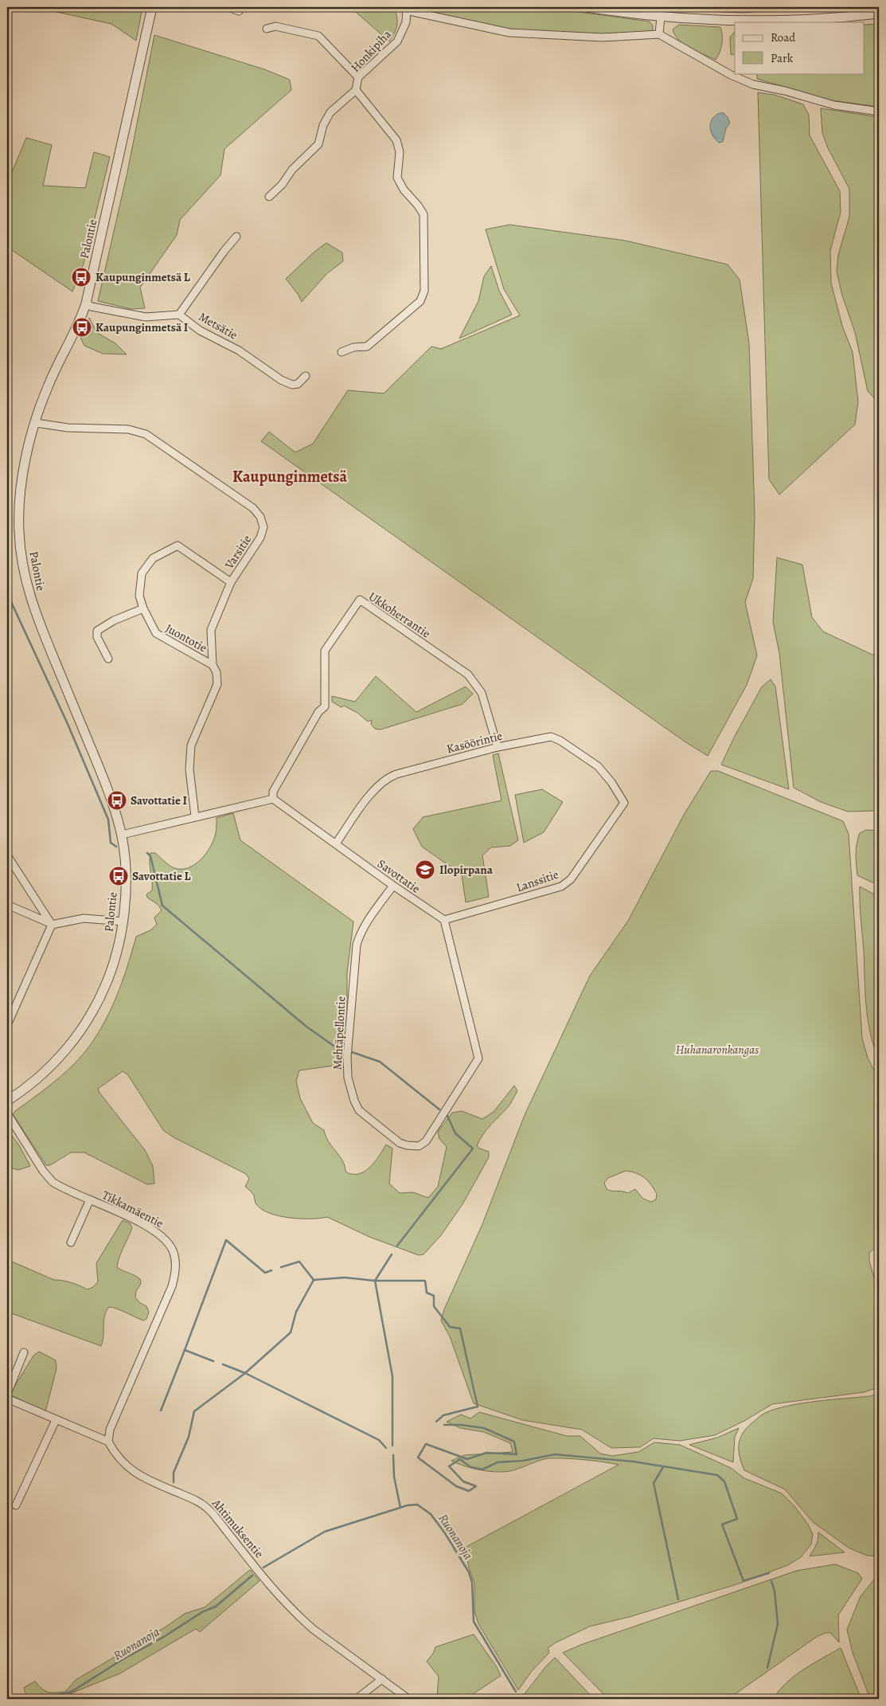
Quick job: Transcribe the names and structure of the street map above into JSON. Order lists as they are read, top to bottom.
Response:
{
  "streets": {
    "street": [
      "Honkipiha",
      "Palontie",
      "Metsätie",
      "Varsitie",
      "Ukkoherrantie",
      "Juontotie",
      "Kasöörintie",
      "Savottatie",
      "Lanssitie",
      "Mehtäpellontie",
      "Tikkamäentie",
      "Ahtimuksentie"
    ]
  },
  "crossings": [
    ["Palontie", "Varsitie"],
    ["Varsitie", "Juontotie"],
    ["Ukkoherrantie", "Kasöörintie"],
    ["Ukkoherrantie", "Savottatie"],
    ["Kasöörintie", "Savottatie"],
    ["Kasöörintie", "Lanssitie"],
    ["Savottatie", "Lanssitie"],
    ["Savottatie", "Mehtäpellontie"],
    ["Lanssitie", "Mehtäpellontie"],
    ["Tikkamäentie", "Ahtimuksentie"]
  ],
  "districts": ["Kaupunginmetsä"],
  "water": ["Ruonanoja"],
  "parks": ["Huhanaronkangas"],
  "places": {
    "bus stop": [
      "Kaupunginmetsä L",
      "Kaupunginmetsä I",
      "Savottatie I",
      "Savottatie L"
    ],
    "school or university": ["Ilopirpana"]
  },
  "legend": ["Road", "Park"]
}
